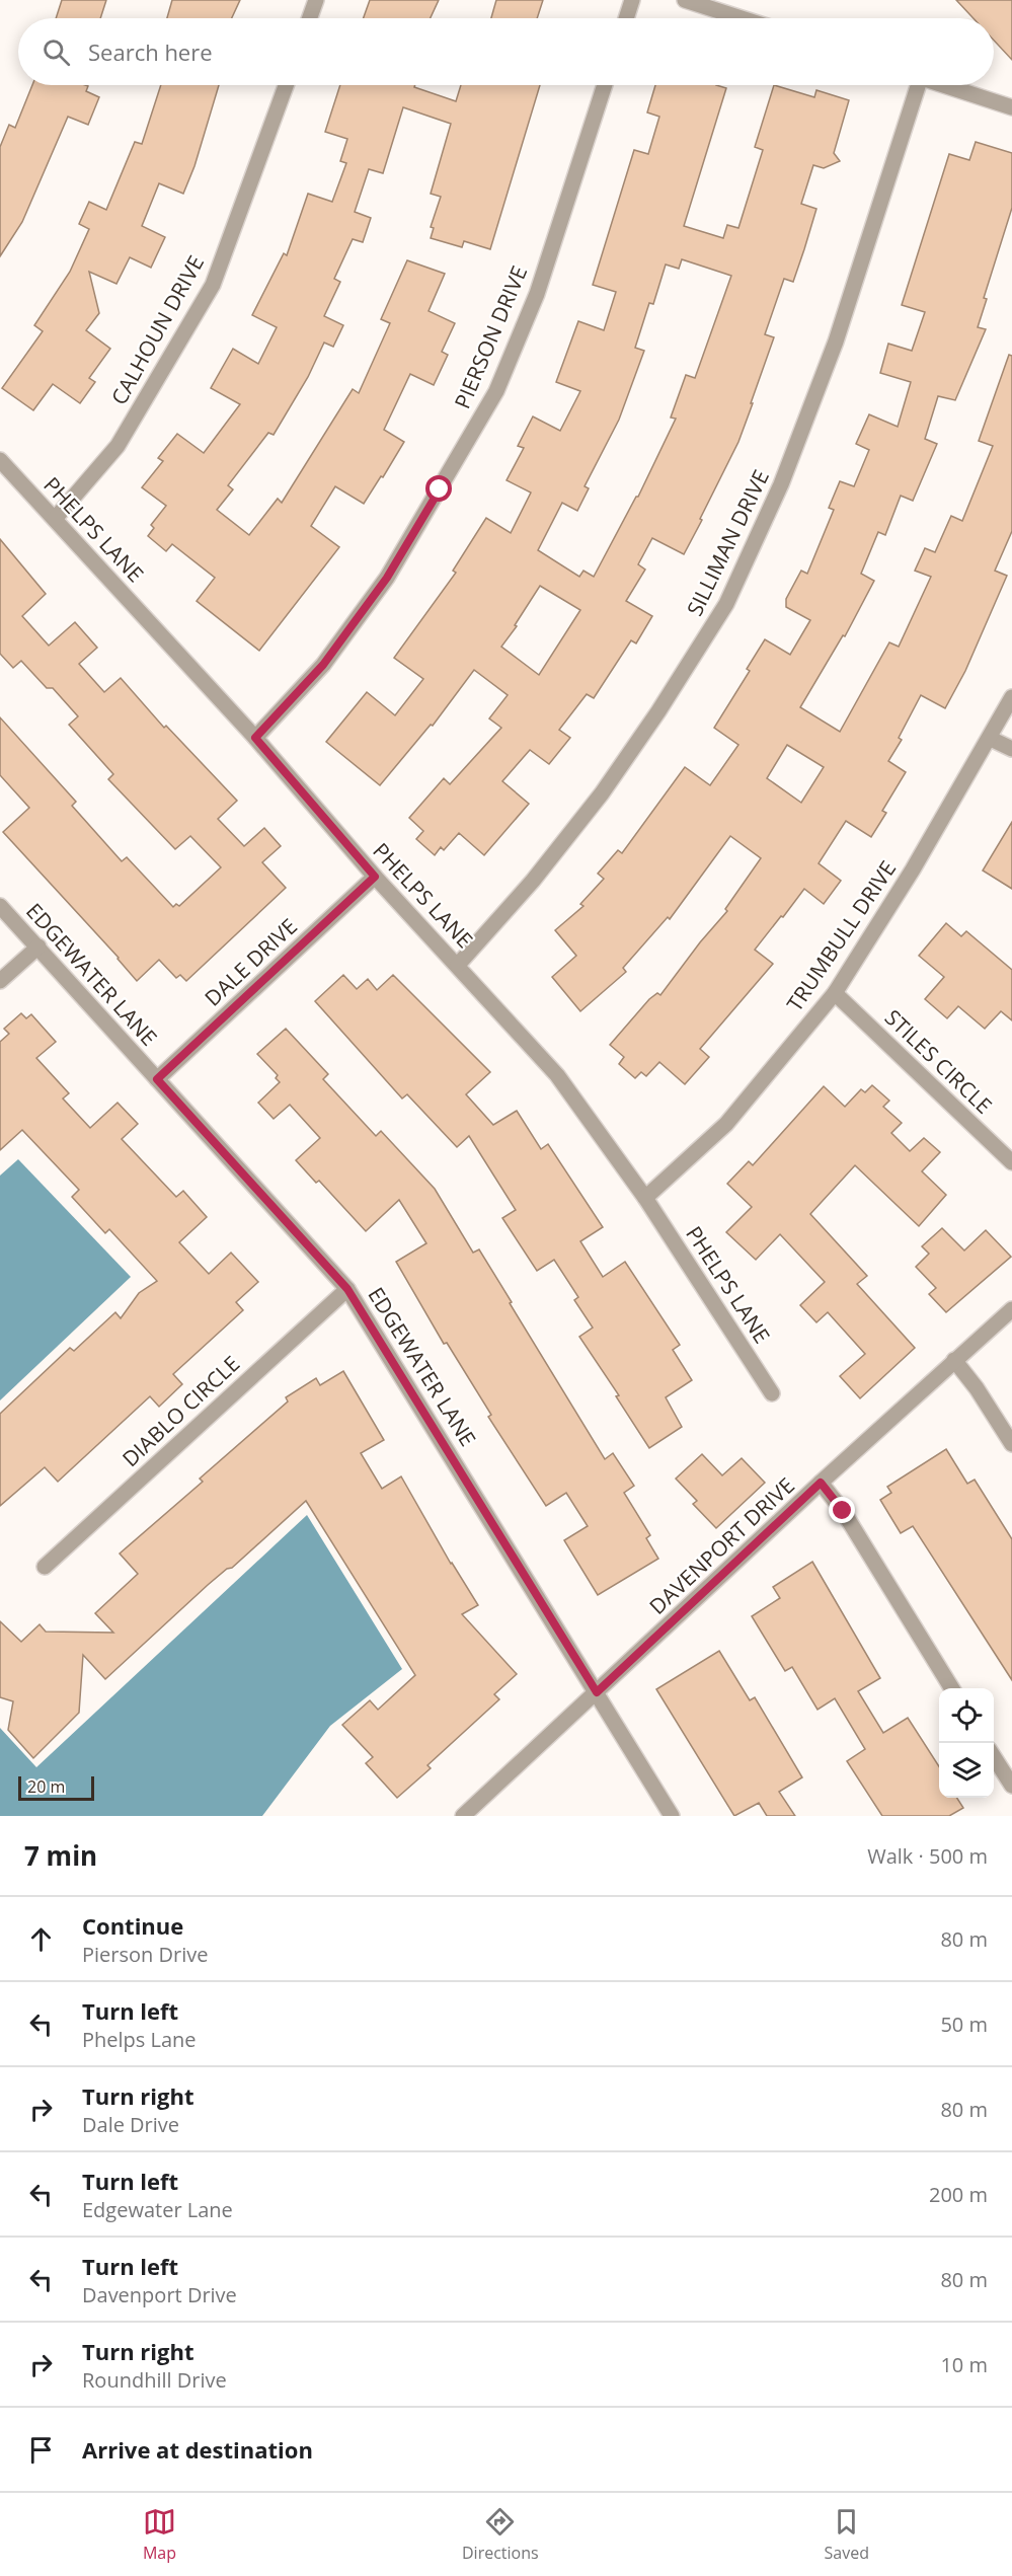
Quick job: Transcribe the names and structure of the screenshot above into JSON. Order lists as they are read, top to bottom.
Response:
{
  "streets": {
    "street": [
      "CALHOUN DRIVE",
      "PIERSON DRIVE",
      "PHELPS LANE",
      "SILLIMAN DRIVE",
      "TRUMBULL DRIVE",
      "DALE DRIVE",
      "EDGEWATER LANE",
      "STILES CIRCLE",
      "DIABLO CIRCLE",
      "DAVENPORT DRIVE"
    ]
  },
  "crossings": [
    ["CALHOUN DRIVE", "PHELPS LANE"],
    ["PIERSON DRIVE", "PHELPS LANE"],
    ["PHELPS LANE", "SILLIMAN DRIVE"],
    ["PHELPS LANE", "TRUMBULL DRIVE"],
    ["PHELPS LANE", "DALE DRIVE"],
    ["TRUMBULL DRIVE", "STILES CIRCLE"],
    ["DALE DRIVE", "EDGEWATER LANE"],
    ["EDGEWATER LANE", "DIABLO CIRCLE"],
    ["EDGEWATER LANE", "DAVENPORT DRIVE"]
  ],
  "scale_bar": "20 m",
  "page": {
    "search": "Search here",
    "scale": "20 m",
    "heading": ["7 min", "Walk · 500 m"],
    "list": [
      ["Continue", "Pierson Drive", "80 m"],
      ["Turn left", "Phelps Lane", "50 m"],
      ["Turn right", "Dale Drive", "80 m"],
      ["Turn left", "Edgewater Lane", "200 m"],
      ["Turn left", "Davenport Drive", "80 m"],
      ["Turn right", "Roundhill Drive", "10 m"],
      "Arrive at destination"
    ],
    "nav": ["Map", "Directions", "Saved"]
  }
}
